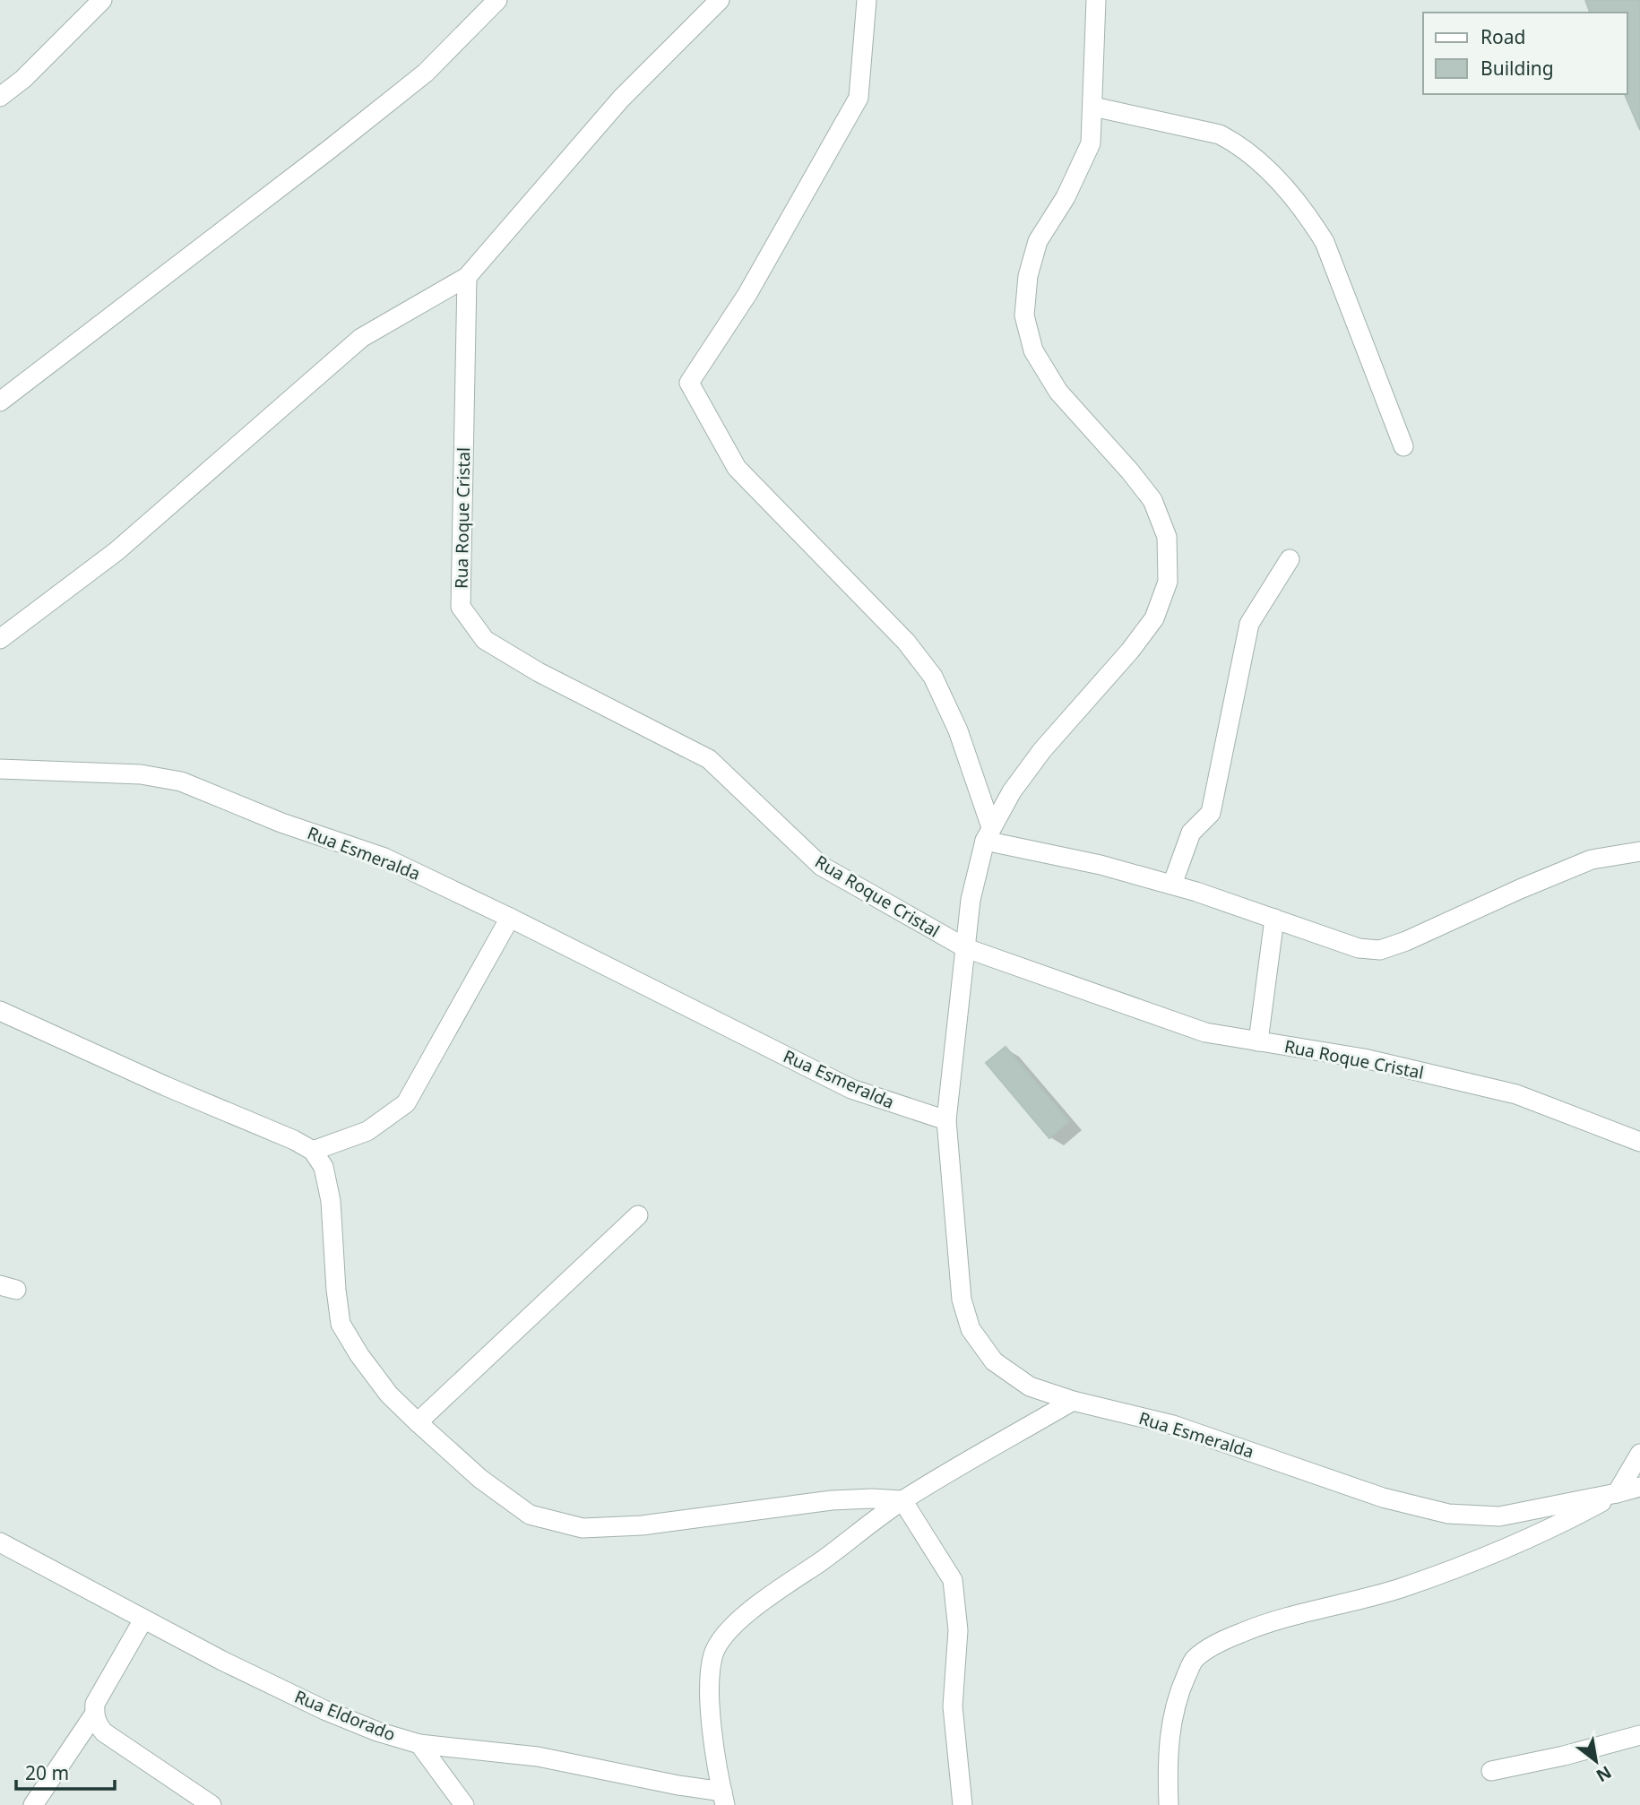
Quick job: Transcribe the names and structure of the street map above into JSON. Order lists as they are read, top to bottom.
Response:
{
  "streets": {
    "street": ["Rua Roque Cristal", "Rua Esmeralda", "Rua Eldorado"]
  },
  "legend": ["Road", "Building"],
  "scale_bar": "20 m",
  "north": "bottom right"
}
